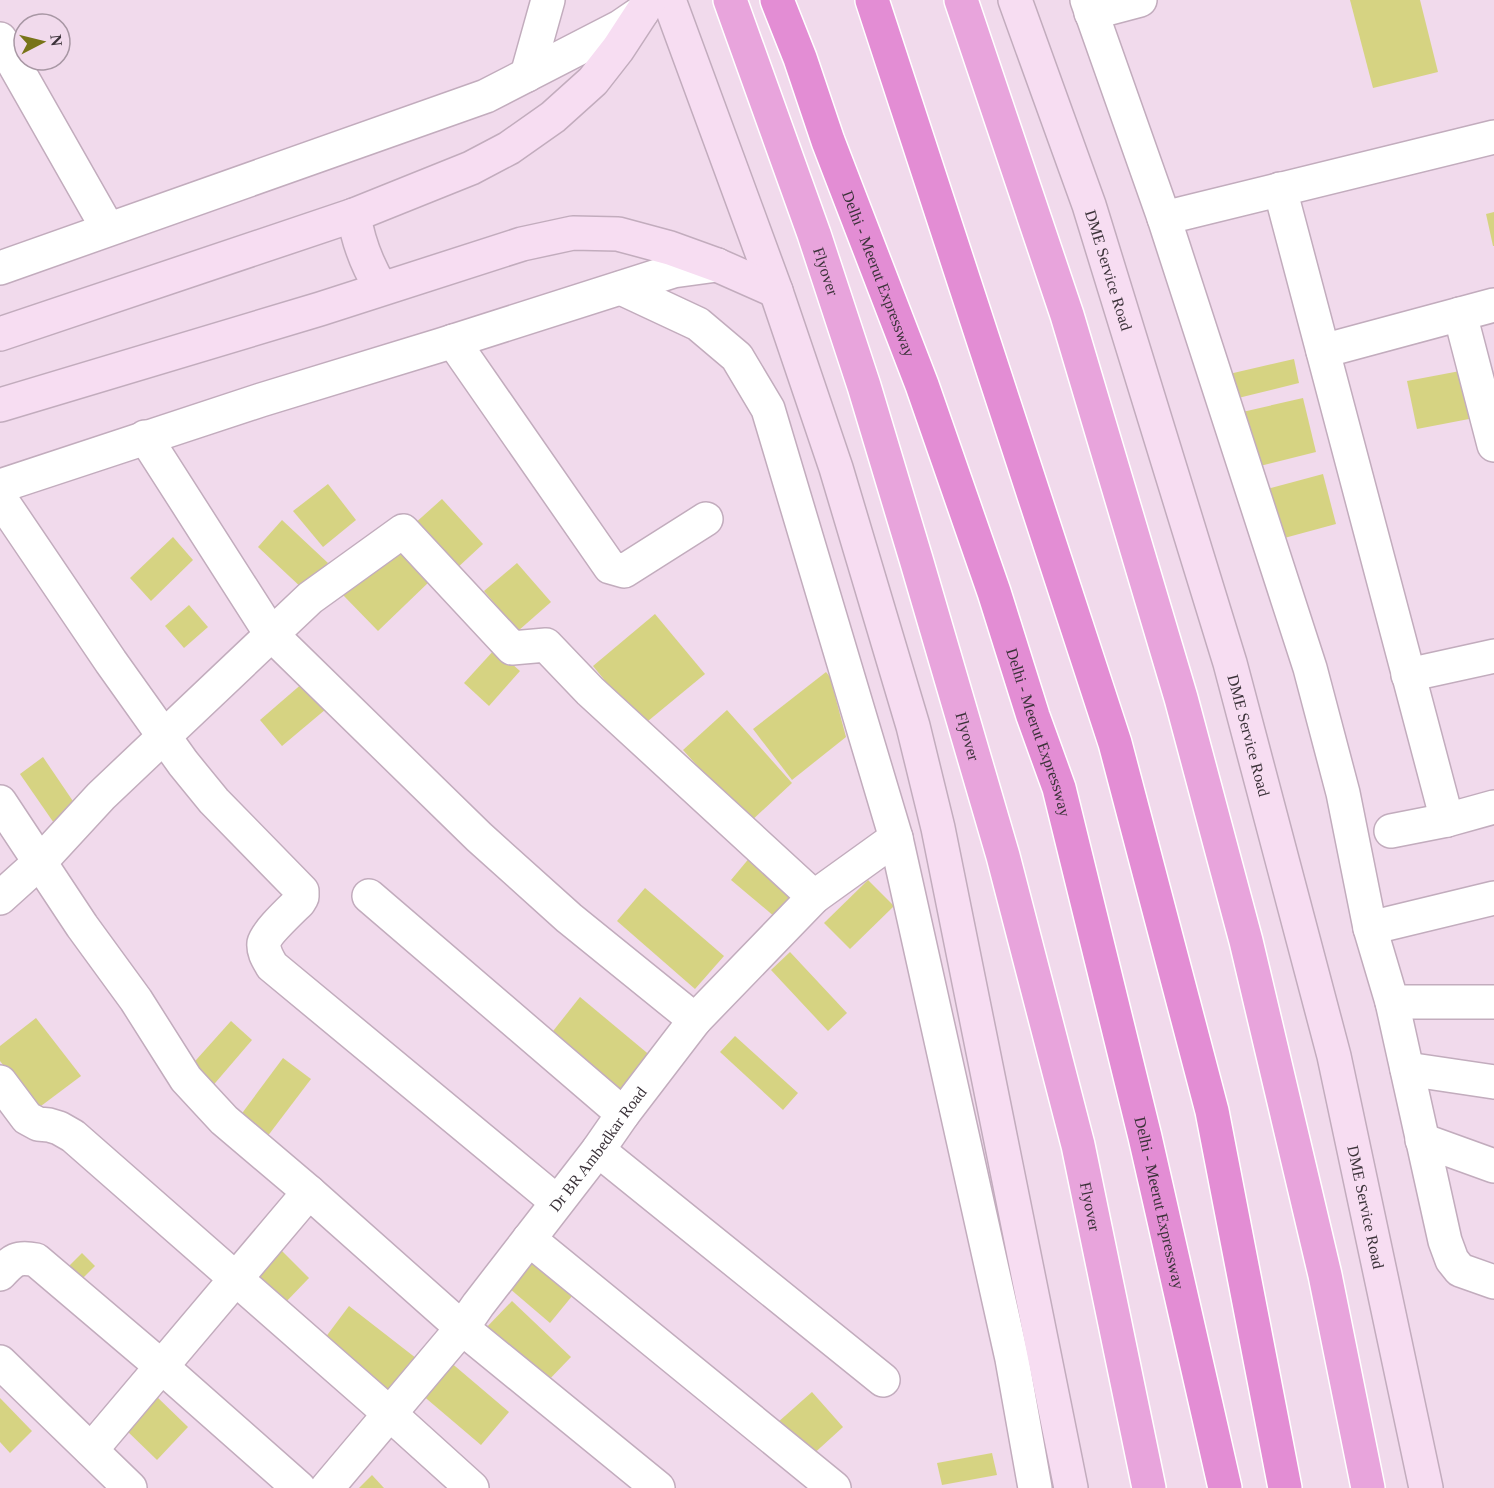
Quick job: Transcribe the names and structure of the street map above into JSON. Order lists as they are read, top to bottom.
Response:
{
  "streets": {
    "highway": ["Flyover", "Delhi - Meerut Expressway"],
    "main road": ["DME Service Road"],
    "street": ["Dr BR Ambedkar Road"]
  },
  "north": "right"
}
